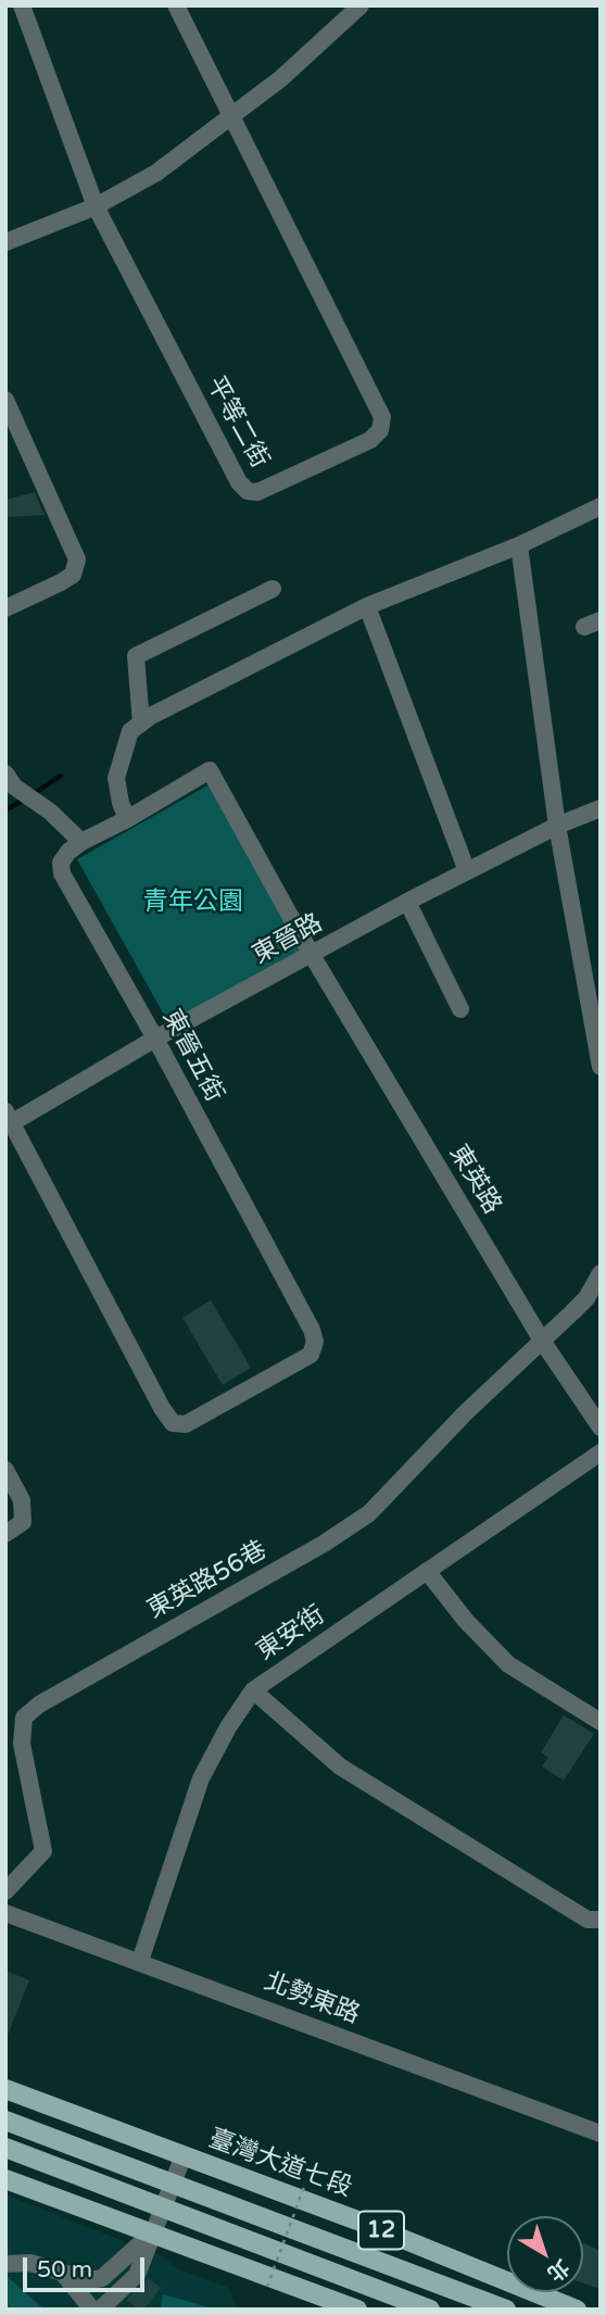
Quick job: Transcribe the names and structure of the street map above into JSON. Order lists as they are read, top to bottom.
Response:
{
  "streets": {
    "main road": ["臺灣大道七段", "12"],
    "street": [
      "平等二街",
      "東晉路",
      "東晉五街",
      "東英路",
      "東英路56巷",
      "東安街",
      "北勢東路"
    ]
  },
  "crossings": [
    ["東晉路", "東晉五街"],
    ["東晉路", "東英路"],
    ["東晉五街", "東英路"],
    ["東英路", "東英路56巷"],
    ["東安街", "北勢東路"]
  ],
  "parks": ["青年公園"],
  "scale_bar": "50 m",
  "north": "bottom right"
}
